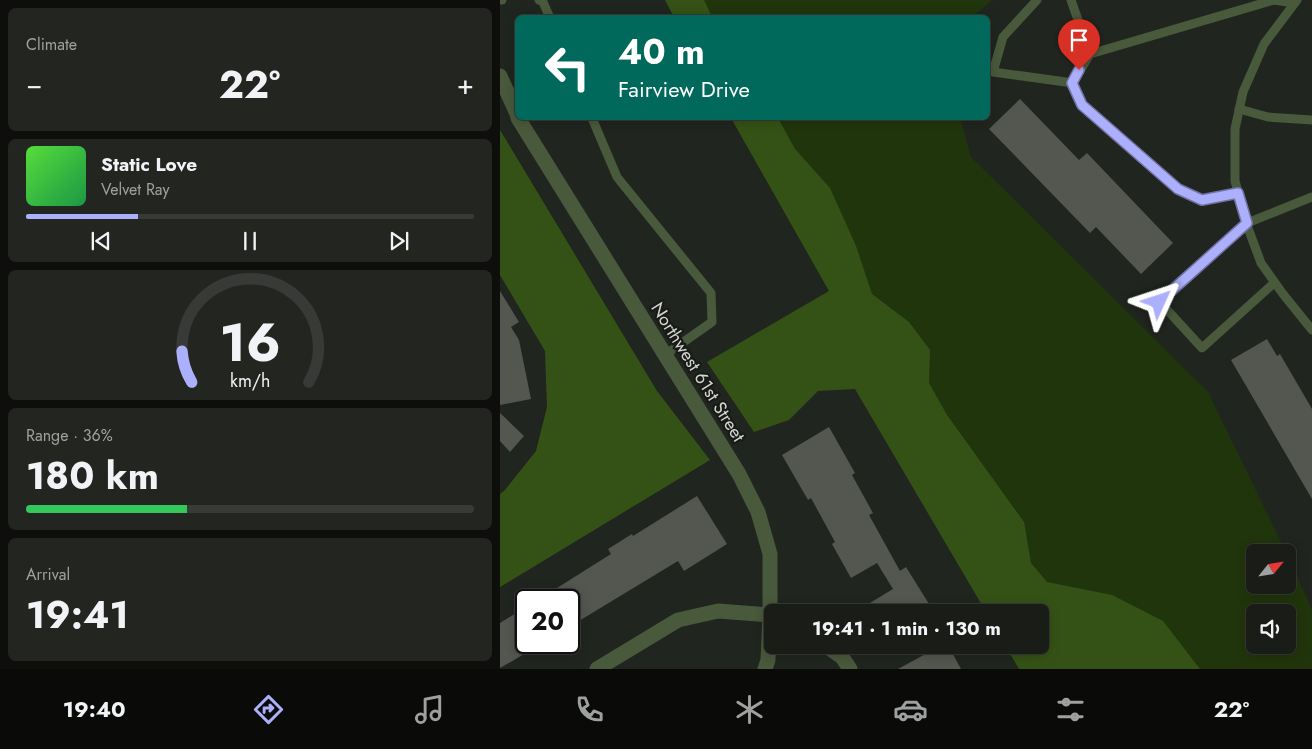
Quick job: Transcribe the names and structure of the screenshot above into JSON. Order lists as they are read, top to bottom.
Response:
{
  "streets": {
    "street": ["Northwest 61st Street"]
  },
  "north": "top right",
  "page": {
    "tile": [
      "Climate",
      ["Range · 36%", "180 km"],
      ["Arrival", "19:41"]
    ],
    "turn": ["40 m", "Fairview Drive"],
    "heat": ["−", "22°", "+"],
    "song": ["Static Love", "Velvet Ray"],
    "limit": "20",
    "trip": "19:41 · 1 min · 130 m",
    "tabs": ["19:40", "22°"],
    "gauge": ["16", "km/h"]
  }
}
